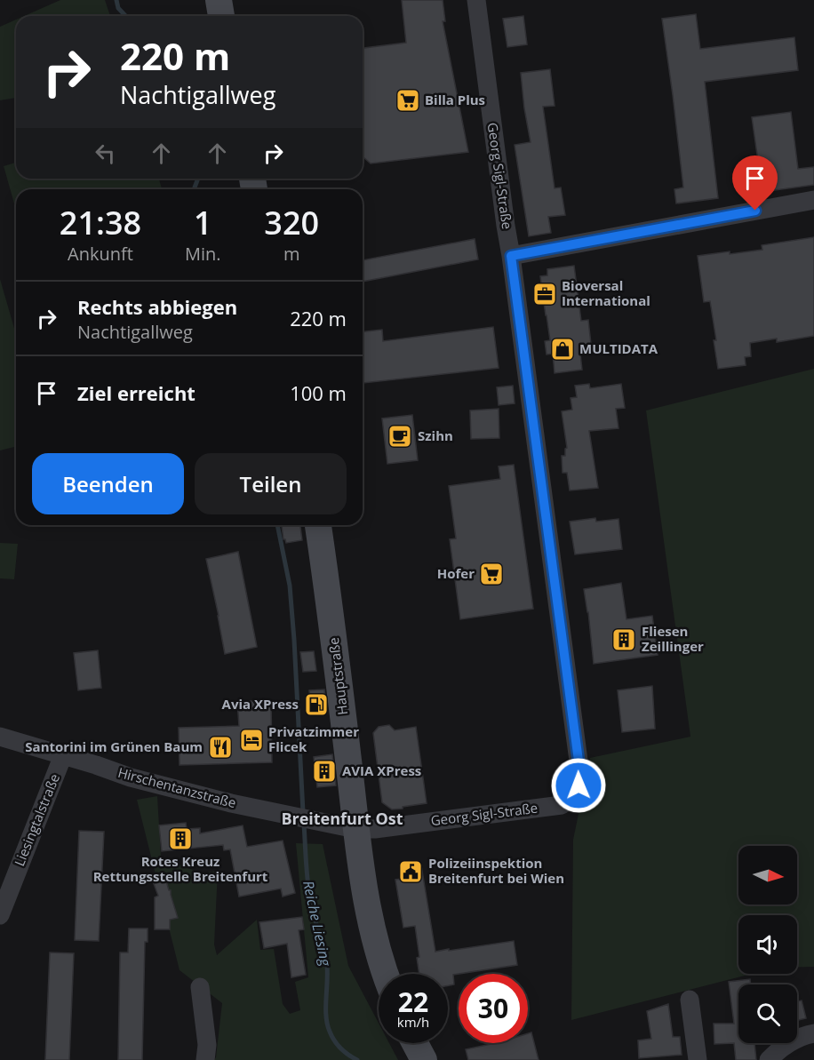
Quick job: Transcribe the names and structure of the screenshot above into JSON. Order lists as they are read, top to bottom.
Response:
{
  "streets": {
    "main road": ["Hauptstraße"],
    "street": ["Georg Sigl-Straße", "Hirschentanzstraße", "Liesingtalstraße"]
  },
  "crossings": [
    ["Georg Sigl-Straße", "Hauptstraße"],
    ["Georg Sigl-Straße", "Hirschentanzstraße"],
    ["Hauptstraße", "Hirschentanzstraße"],
    ["Hirschentanzstraße", "Liesingtalstraße"]
  ],
  "districts": ["Breitenfurt Ost"],
  "water": ["Reiche Liesing"],
  "places": {
    "supermarket": ["Billa Plus", "Hofer"],
    "office": ["Bioversal International"],
    "shop": ["MULTIDATA"],
    "cafe": ["Szihn"],
    "building": ["Fliesen Zeillinger", "AVIA XPress", "Rotes Kreuz Rettungsstelle Breitenfurt"],
    "fuel station": ["Avia XPress"],
    "hotel": ["Privatzimmer Flicek"],
    "restaurant": ["Santorini im Grünen Baum"],
    "public building": ["Polizeiinspektion Breitenfurt bei Wien"]
  },
  "north": "right",
  "page": {
    "turn": ["220 m", "Nachtigallweg"],
    "eta": [
      "21:38",
      "Ankunft",
      "1",
      "Min.",
      "320",
      "m"
    ],
    "list": [
      {
        "name": "Rechts abbiegen",
        "note": "Nachtigallweg",
        "value": "220 m"
      },
      {
        "name": "Ziel erreicht",
        "value": "100 m"
      }
    ],
    "buttons": ["Beenden", "Teilen"],
    "speed": "22 km/h",
    "limit": "30"
  }
}
